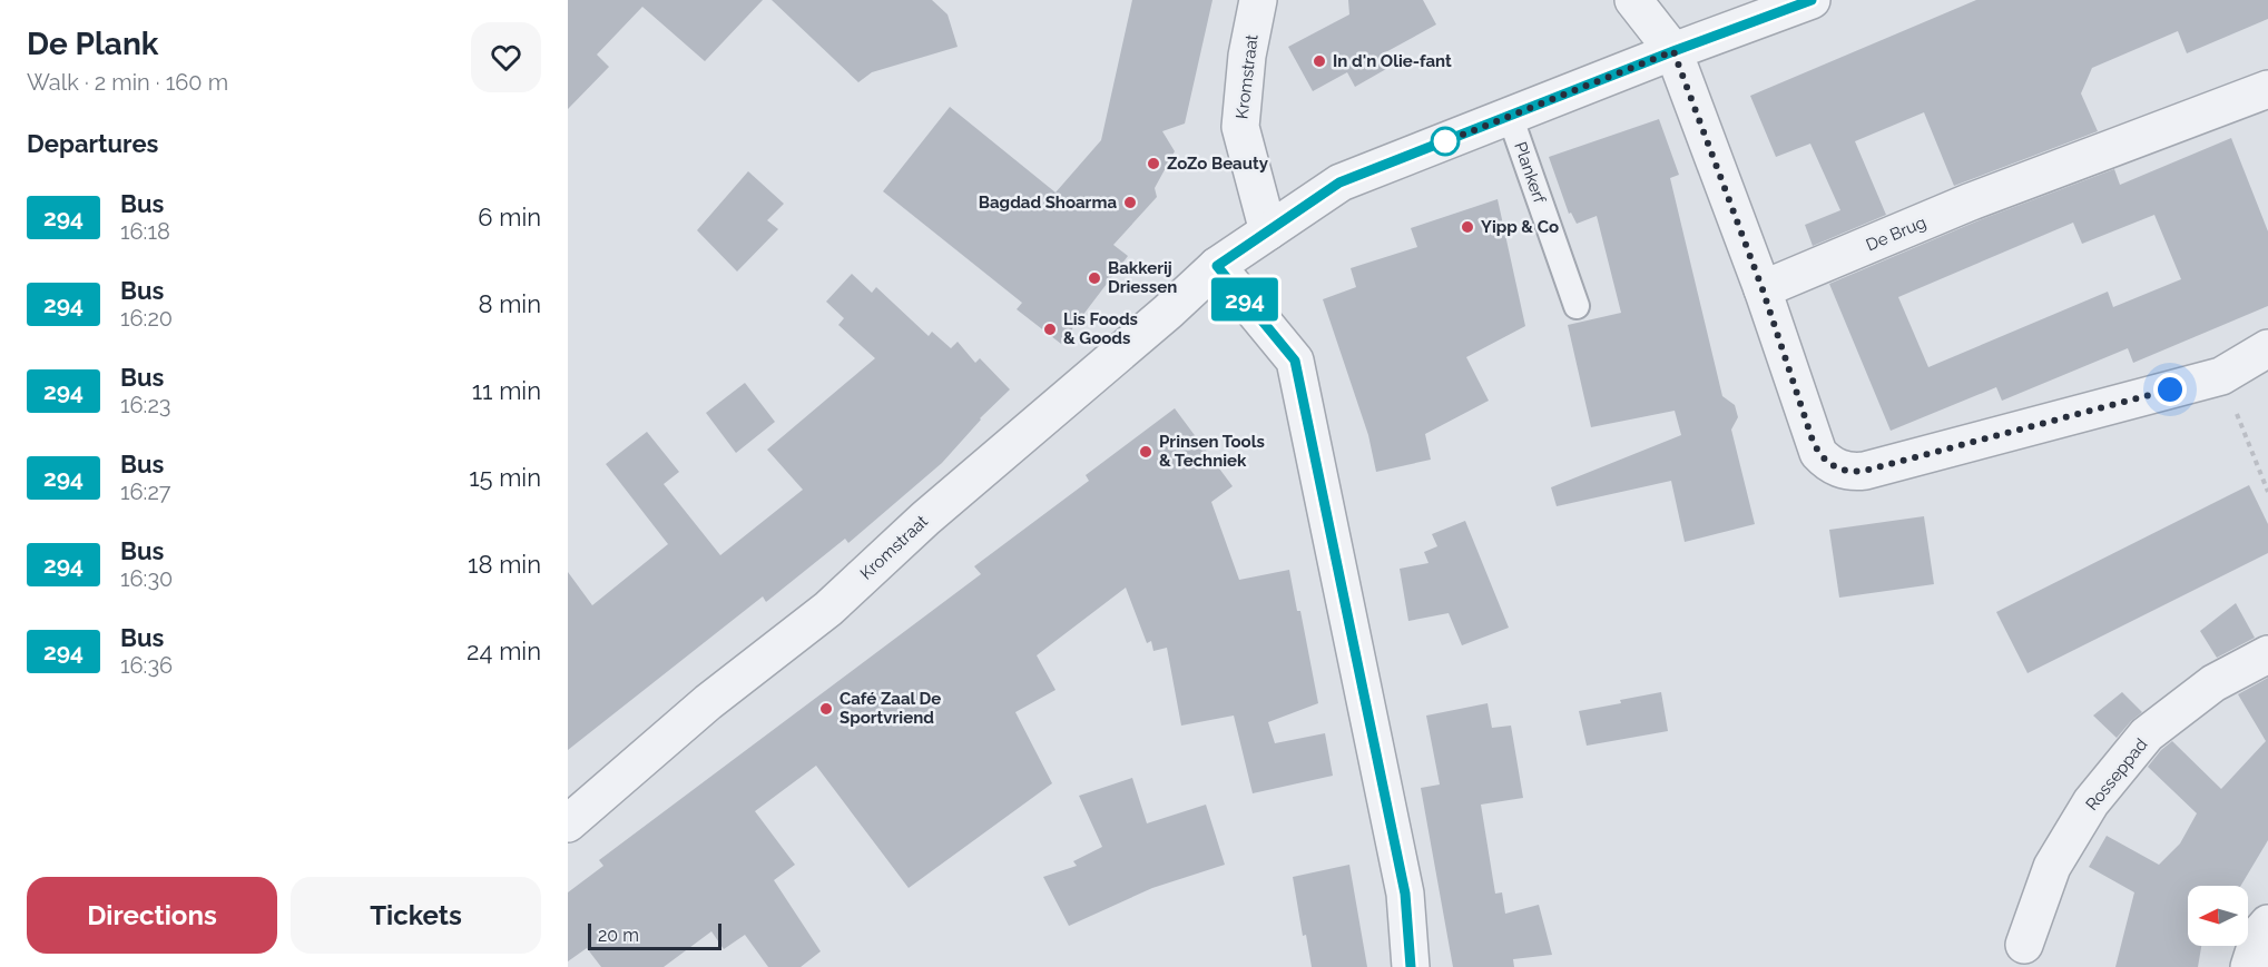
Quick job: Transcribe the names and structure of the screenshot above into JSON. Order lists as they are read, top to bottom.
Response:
{
  "streets": {
    "street": ["Kromstraat", "De Brug", "Rosseppad"],
    "lane": ["Plankerf"]
  },
  "crossings": [
    ["Kromstraat", "Plankerf"]
  ],
  "places": [
    "In d'n Olie-fant",
    "ZoZo Beauty",
    "Bagdad Shoarma",
    "Yipp & Co",
    "Bakkerij Driessen",
    "Lis Foods & Goods",
    "Prinsen Tools & Techniek",
    "Café Zaal De Sportvriend"
  ],
  "lines": ["bus line 294"],
  "scale_bar": "20 m",
  "north": "left",
  "page": {
    "heading": [
      ["De Plank", "Walk · 2 min · 160 m"],
      "Departures"
    ],
    "on_map": "294",
    "list": [
      {
        "mark": "294",
        "name": "Bus",
        "note": "16:18",
        "value": "6 min"
      },
      {
        "mark": "294",
        "name": "Bus",
        "note": "16:20",
        "value": "8 min"
      },
      {
        "mark": "294",
        "name": "Bus",
        "note": "16:23",
        "value": "11 min"
      },
      {
        "mark": "294",
        "name": "Bus",
        "note": "16:27",
        "value": "15 min"
      },
      {
        "mark": "294",
        "name": "Bus",
        "note": "16:30",
        "value": "18 min"
      },
      {
        "mark": "294",
        "name": "Bus",
        "note": "16:36",
        "value": "24 min"
      }
    ],
    "buttons": ["Directions", "Tickets"],
    "scale": "20 m"
  }
}
